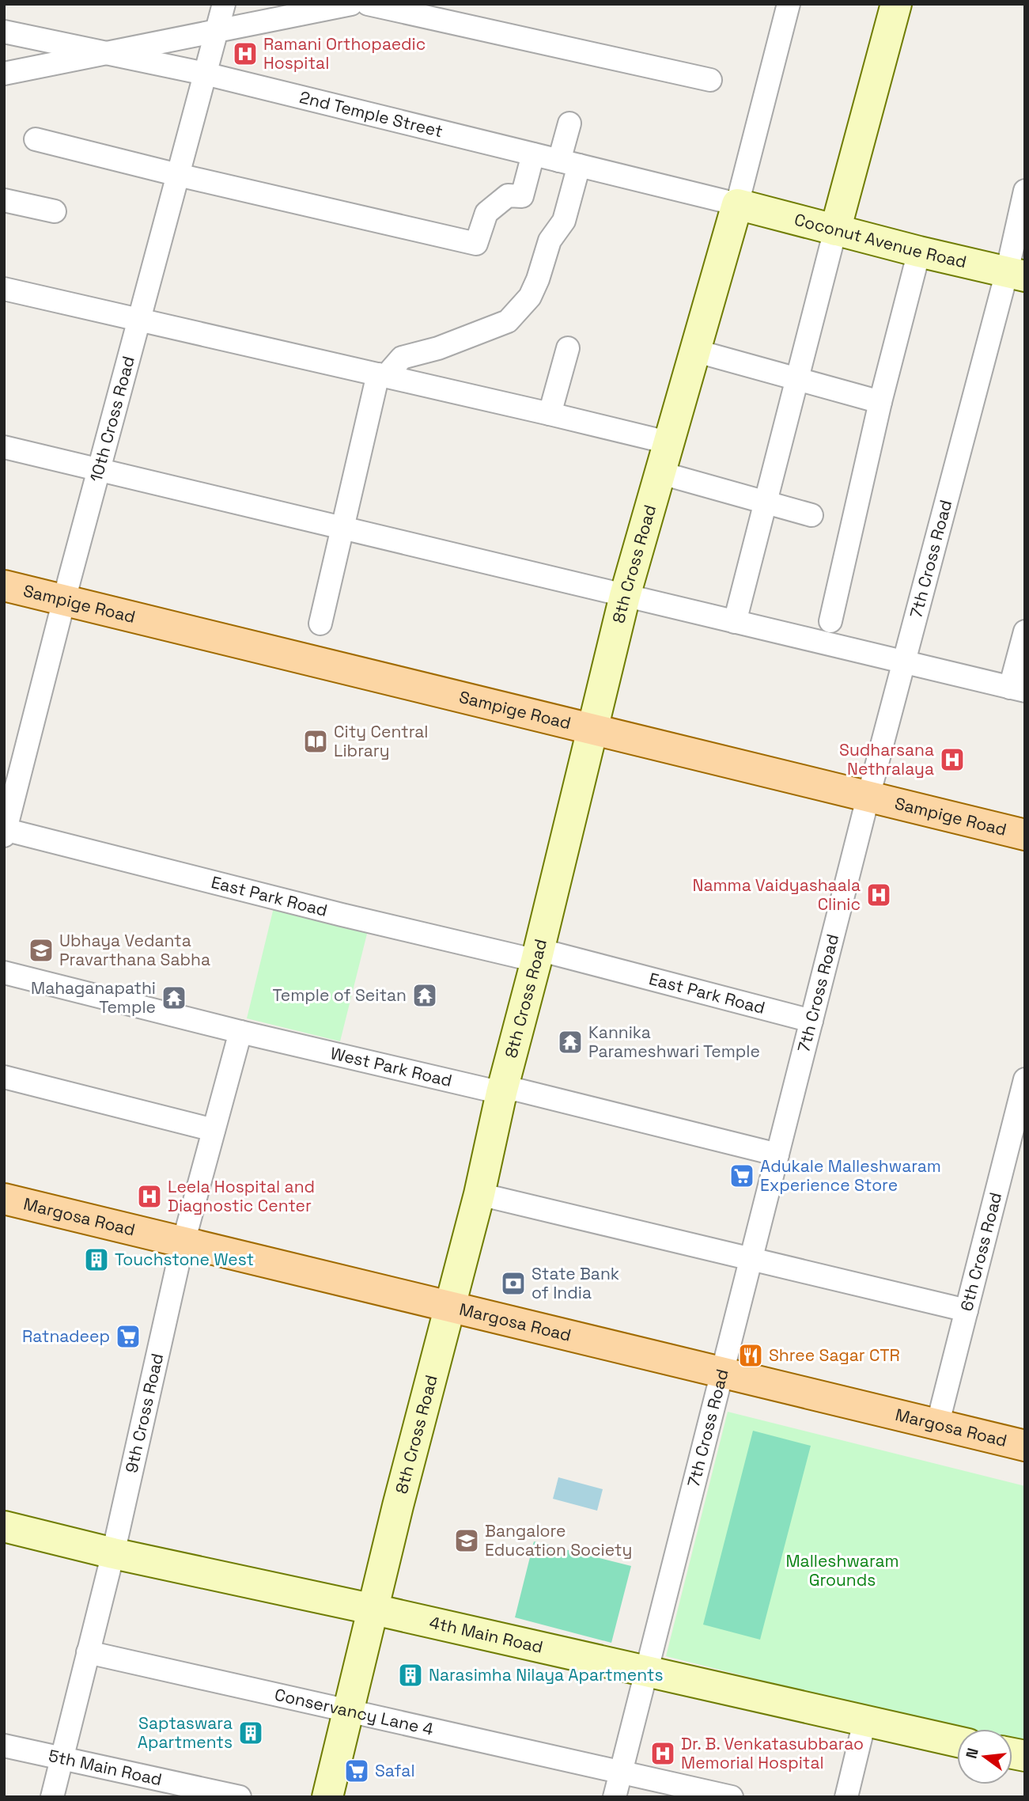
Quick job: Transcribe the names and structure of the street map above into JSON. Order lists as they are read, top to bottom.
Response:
{
  "streets": {
    "main road": ["Sampige Road", "Margosa Road"],
    "street": [
      "2nd Temple Street",
      "Coconut Avenue Road",
      "10th Cross Road",
      "7th Cross Road",
      "8th Cross Road",
      "East Park Road",
      "West Park Road",
      "6th Cross Road",
      "9th Cross Road",
      "4th Main Road",
      "Conservancy Lane 4",
      "5th Main Road"
    ]
  },
  "crossings": [
    ["2nd Temple Street", "Coconut Avenue Road"],
    ["2nd Temple Street", "10th Cross Road"],
    ["2nd Temple Street", "8th Cross Road"],
    ["Coconut Avenue Road", "7th Cross Road"],
    ["Coconut Avenue Road", "8th Cross Road"],
    ["10th Cross Road", "Sampige Road"],
    ["10th Cross Road", "East Park Road"],
    ["7th Cross Road", "Sampige Road"],
    ["7th Cross Road", "East Park Road"],
    ["7th Cross Road", "West Park Road"],
    ["7th Cross Road", "Margosa Road"],
    ["7th Cross Road", "4th Main Road"],
    ["7th Cross Road", "Conservancy Lane 4"],
    ["8th Cross Road", "Sampige Road"],
    ["8th Cross Road", "East Park Road"],
    ["8th Cross Road", "West Park Road"],
    ["8th Cross Road", "Margosa Road"],
    ["8th Cross Road", "4th Main Road"],
    ["8th Cross Road", "Conservancy Lane 4"],
    ["West Park Road", "9th Cross Road"],
    ["Margosa Road", "6th Cross Road"],
    ["Margosa Road", "9th Cross Road"],
    ["9th Cross Road", "4th Main Road"],
    ["9th Cross Road", "Conservancy Lane 4"],
    ["9th Cross Road", "5th Main Road"]
  ],
  "parks": ["Malleshwaram Grounds"],
  "places": {
    "hospital": [
      "Ramani Orthopaedic Hospital",
      "Sudharsana Nethralaya",
      "Namma Vaidyashaala Clinic",
      "Leela Hospital and Diagnostic Center",
      "Dr. B. Venkatasubbarao Memorial Hospital"
    ],
    "library": ["City Central Library"],
    "school or university": ["Ubhaya Vedanta Pravarthana Sabha", "Bangalore Education Society"],
    "temple": ["Temple of Seitan", "Mahaganapathi Temple", "Kannika Parameshwari Temple"],
    "supermarket": ["Adukale Malleshwaram Experience Store", "Ratnadeep", "Safal"],
    "building": ["Touchstone West", "Narasimha Nilaya Apartments", "Saptaswara Apartments"],
    "bank": ["State Bank of India"],
    "restaurant": ["Shree Sagar CTR"]
  },
  "north": "left"
}
